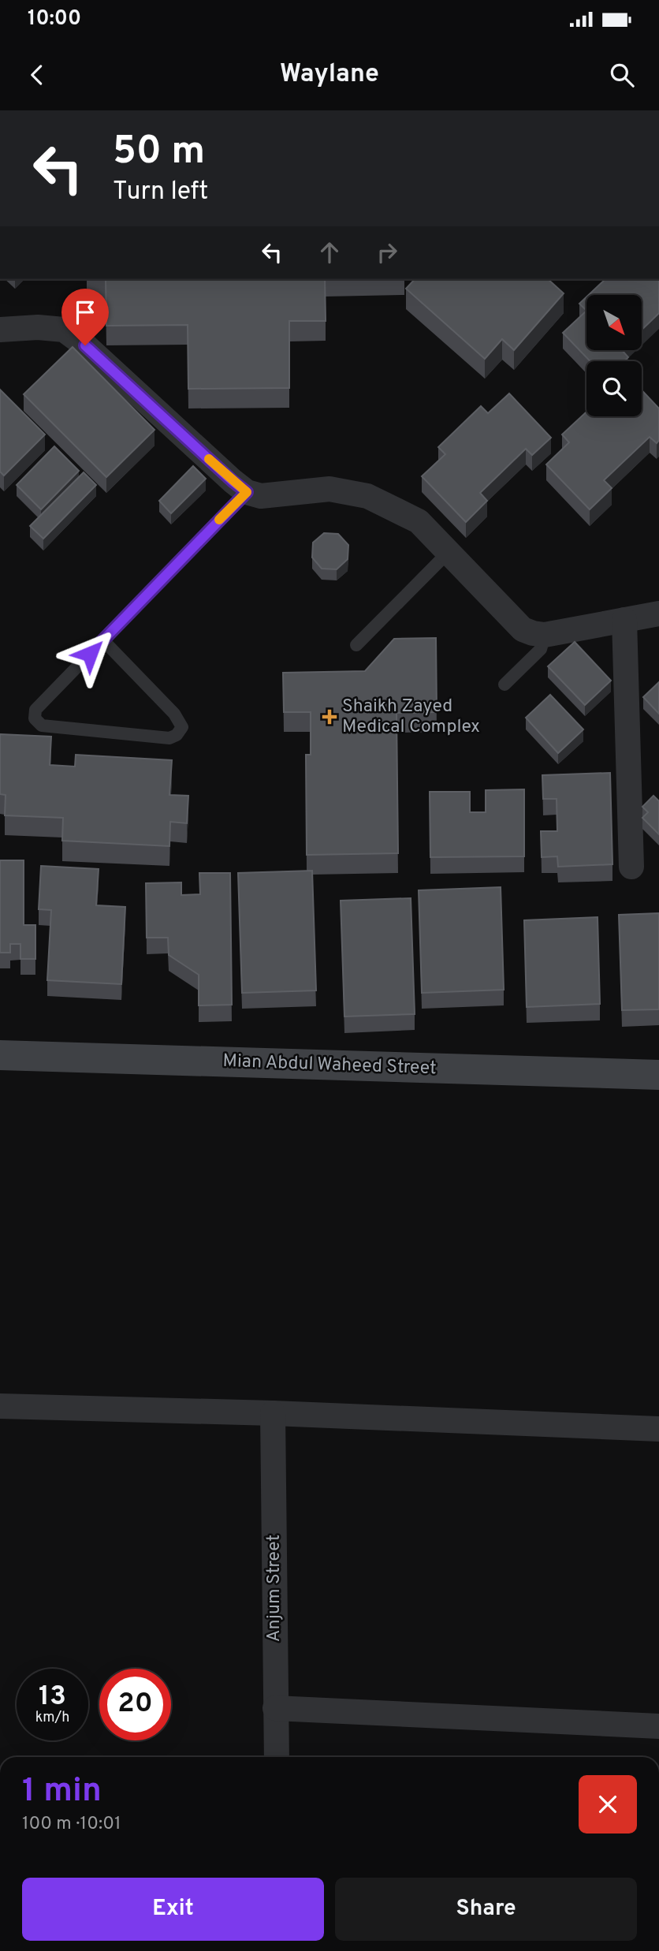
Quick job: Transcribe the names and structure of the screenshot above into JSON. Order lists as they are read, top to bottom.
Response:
{
  "streets": {
    "street": ["Mian Abdul Waheed Street", "Anjum Street"]
  },
  "places": {
    "health": ["Shaikh Zayed Medical Complex"]
  },
  "north": "bottom right",
  "page": {
    "status": "10:00",
    "header": "Waylane",
    "turn": ["50 m", "Turn left"],
    "speed": "13 km/h",
    "limit": "20",
    "heading": ["1 min", "100 m · 10:01"],
    "buttons": ["Exit", "Share"]
  }
}
